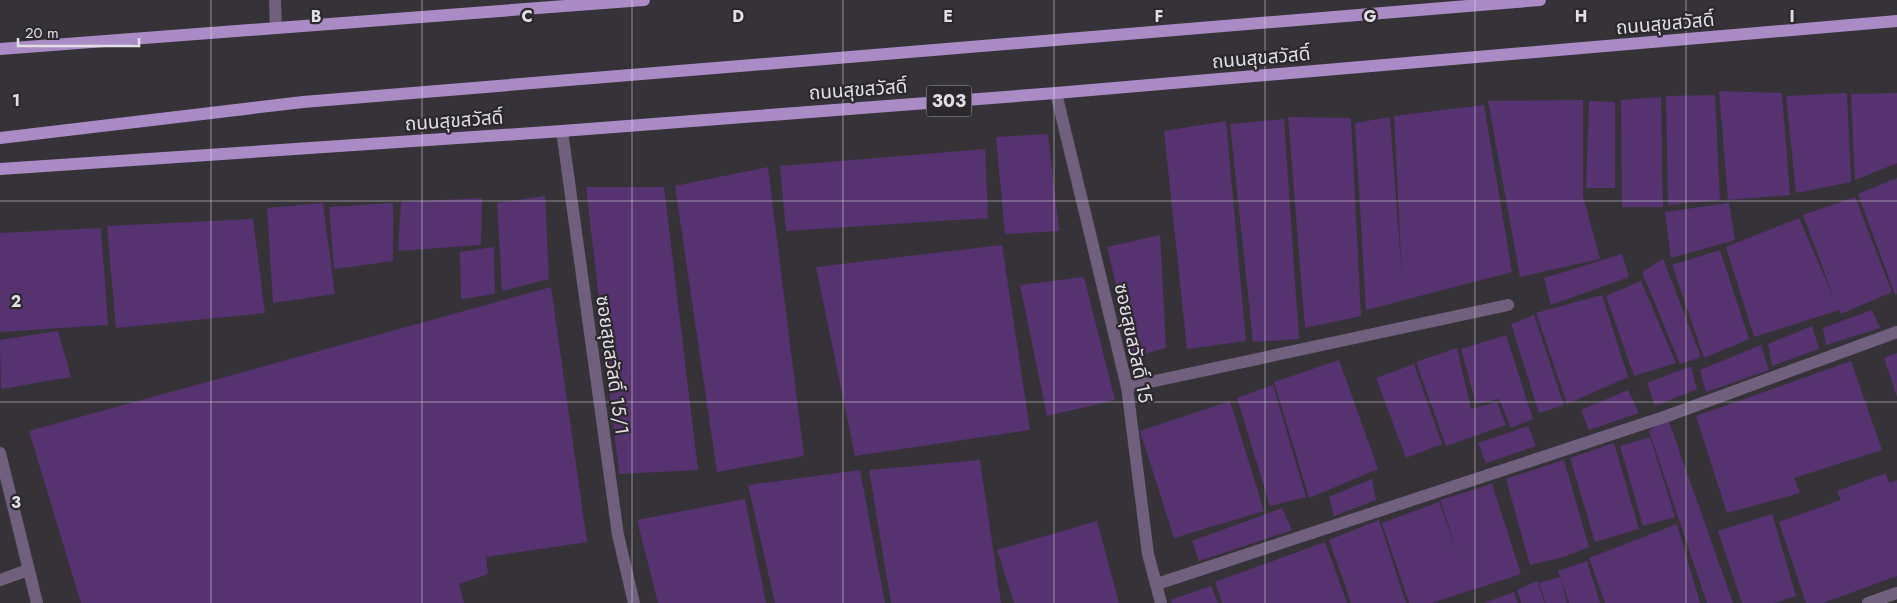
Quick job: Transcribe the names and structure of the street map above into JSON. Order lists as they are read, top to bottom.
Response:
{
  "streets": {
    "main road": ["ถนนสุขสวัสดิ์", "303"],
    "street": ["ซอยสุขสวัสดิ์ 15", "ซอยสุขสวัสดิ์ 15/1"]
  },
  "crossings": [
    ["ถนนสุขสวัสดิ์", "ซอยสุขสวัสดิ์ 15"],
    ["ถนนสุขสวัสดิ์", "ซอยสุขสวัสดิ์ 15/1"]
  ],
  "scale_bar": "20 m",
  "grid": {
    "columns": [
      "B",
      "C",
      "D",
      "E",
      "F",
      "G",
      "H",
      "I"
    ],
    "rows": ["1", "2", "3"]
  }
}
